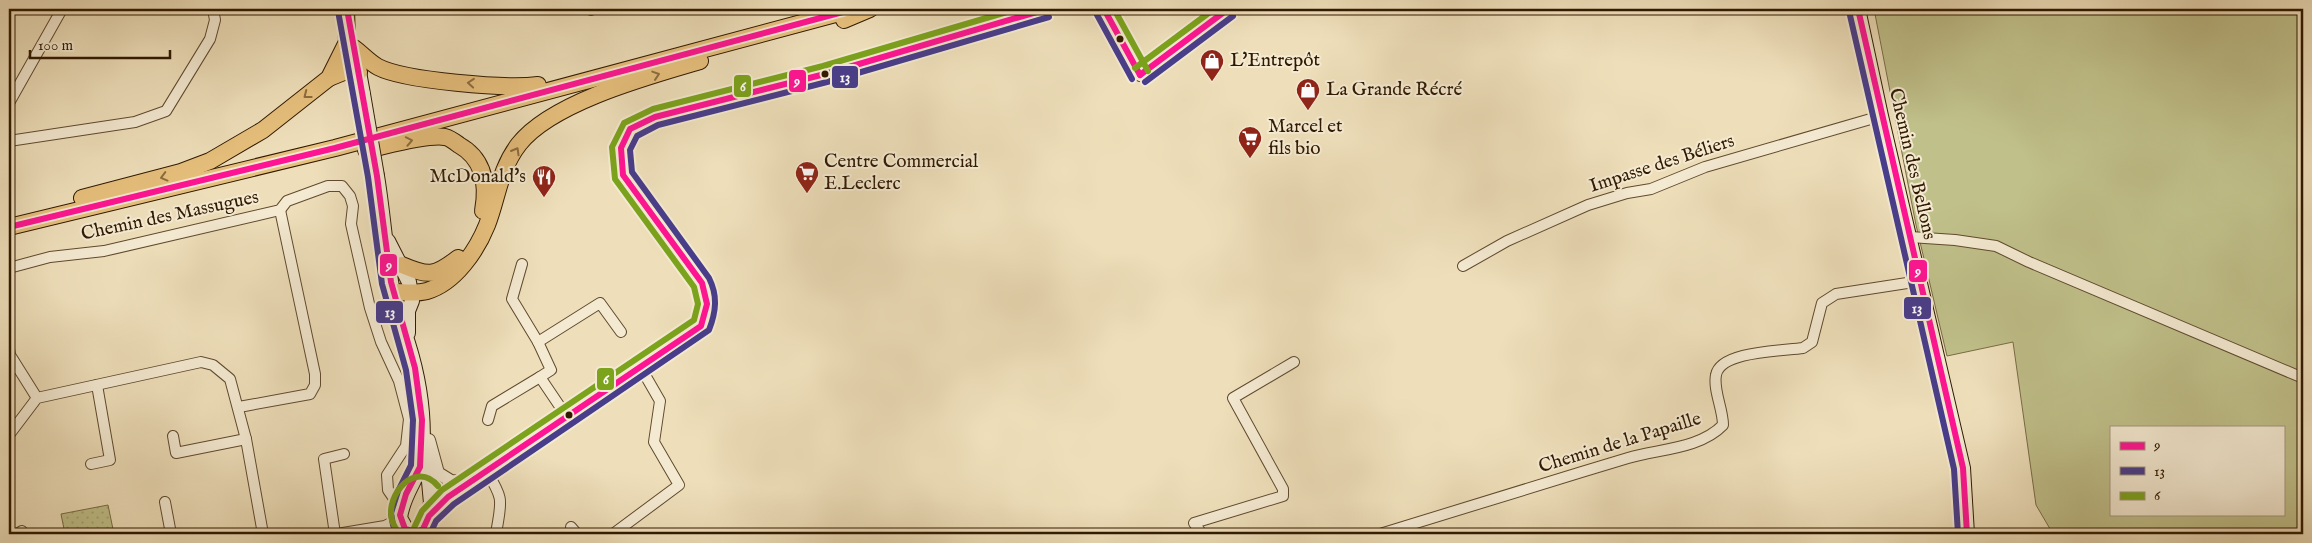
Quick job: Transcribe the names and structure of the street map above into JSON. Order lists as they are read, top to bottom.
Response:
{
  "streets": {
    "main road": ["Chemin des Bellons"],
    "street": ["Impasse des Béliers", "Chemin des Massugues", "Chemin de la Papaille"]
  },
  "crossings": [
    ["Impasse des Béliers", "Chemin des Bellons"],
    ["Chemin des Bellons", "Chemin de la Papaille"]
  ],
  "places": {
    "shop": ["L'Entrepôt", "La Grande Récré"],
    "supermarket": ["Marcel et fils bio", "Centre Commercial E.Leclerc"],
    "restaurant": ["McDonald's"]
  },
  "lines": ["transit line 9", "transit line 6", "transit line 13"],
  "legend": ["9", "13", "6"],
  "scale_bar": "100 m"
}
